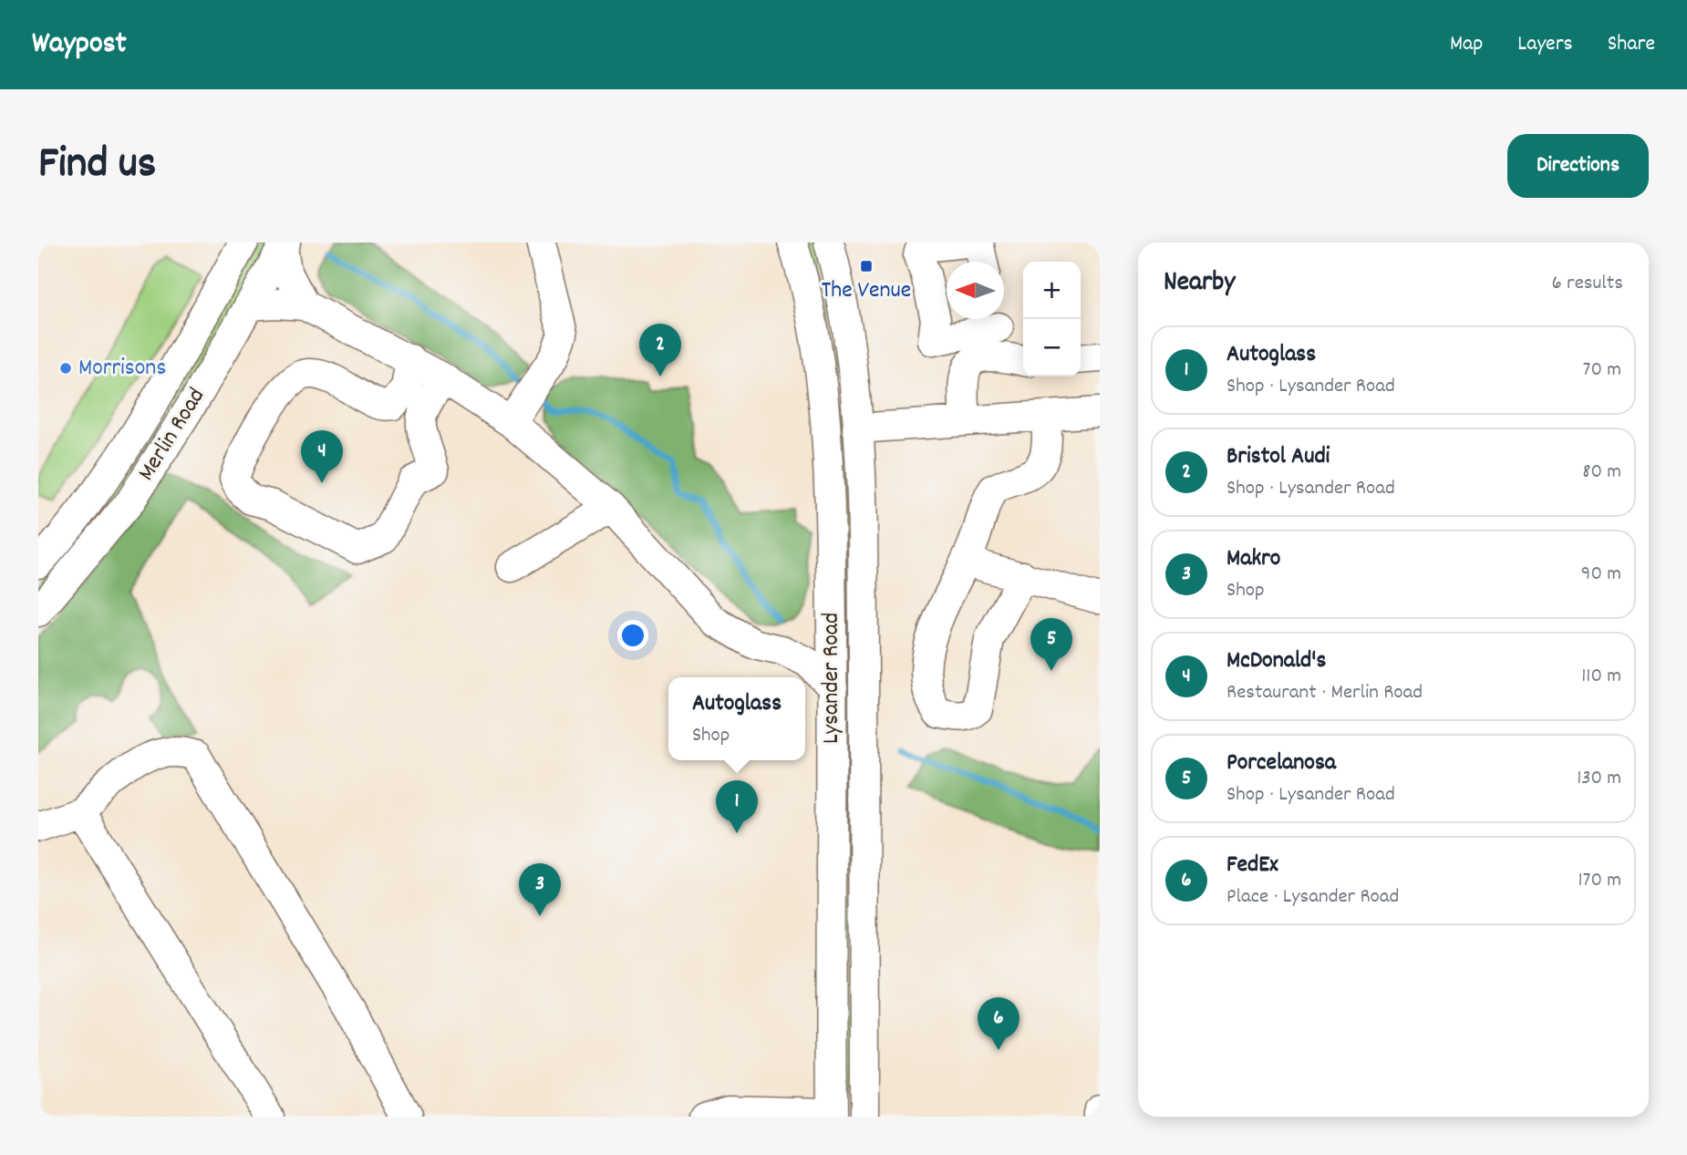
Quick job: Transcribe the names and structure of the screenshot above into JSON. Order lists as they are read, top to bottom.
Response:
{
  "streets": {
    "street": ["Merlin Road", "Lysander Road"]
  },
  "places": {
    "transit": ["The Venue"],
    "other": ["Morrisons"]
  },
  "north": "left",
  "page": {
    "header": "Waypost",
    "nav": ["Map", "Layers", "Share"],
    "title": "Find us",
    "buttons": "Directions",
    "heading": ["Nearby", "6 results"],
    "map_buttons": ["+", "−"],
    "pins": [
      "2",
      "4",
      "5",
      "1",
      "3",
      "6"
    ],
    "list": [
      {
        "mark": "1",
        "name": "Autoglass",
        "note": "Shop · Lysander Road",
        "value": "70 m"
      },
      {
        "mark": "2",
        "name": "Bristol Audi",
        "note": "Shop · Lysander Road",
        "value": "80 m"
      },
      {
        "mark": "3",
        "name": "Makro",
        "note": "Shop",
        "value": "90 m"
      },
      {
        "mark": "4",
        "name": "McDonald's",
        "note": "Restaurant · Merlin Road",
        "value": "110 m"
      },
      {
        "mark": "5",
        "name": "Porcelanosa",
        "note": "Shop · Lysander Road",
        "value": "130 m"
      },
      {
        "mark": "6",
        "name": "FedEx",
        "note": "Place · Lysander Road",
        "value": "170 m"
      }
    ],
    "popup": ["Autoglass", "Shop"]
  }
}
